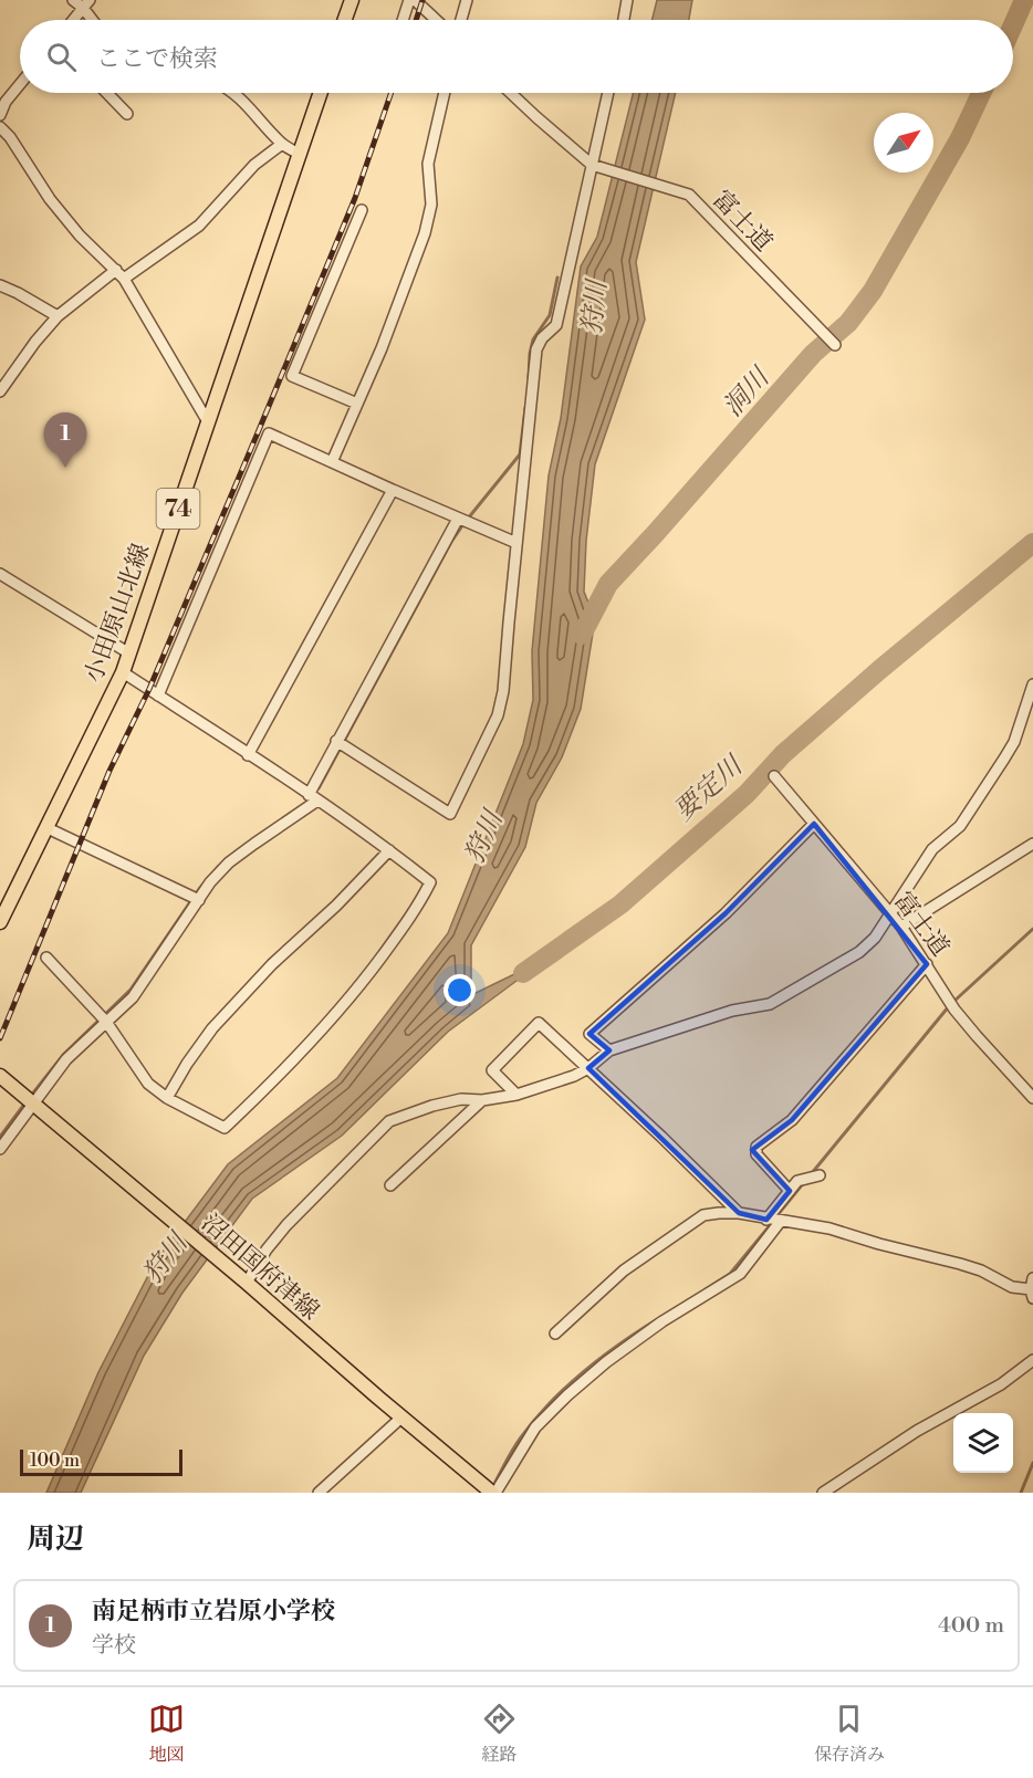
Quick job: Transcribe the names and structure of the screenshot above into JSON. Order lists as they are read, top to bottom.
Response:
{
  "streets": {
    "main road": ["74", "小田原山北線", "沼田国府津線"],
    "street": ["富士道"]
  },
  "water": ["狩川", "洞川", "要定川"],
  "scale_bar": "100 m",
  "north": "top right",
  "page": {
    "search": "ここで検索",
    "pins": "1",
    "scale": "100 m",
    "heading": "周辺",
    "list": [
      {
        "mark": "1",
        "name": "南足柄市立岩原小学校",
        "note": "学校",
        "value": "400 m"
      }
    ],
    "nav": ["地図", "経路", "保存済み"]
  }
}
